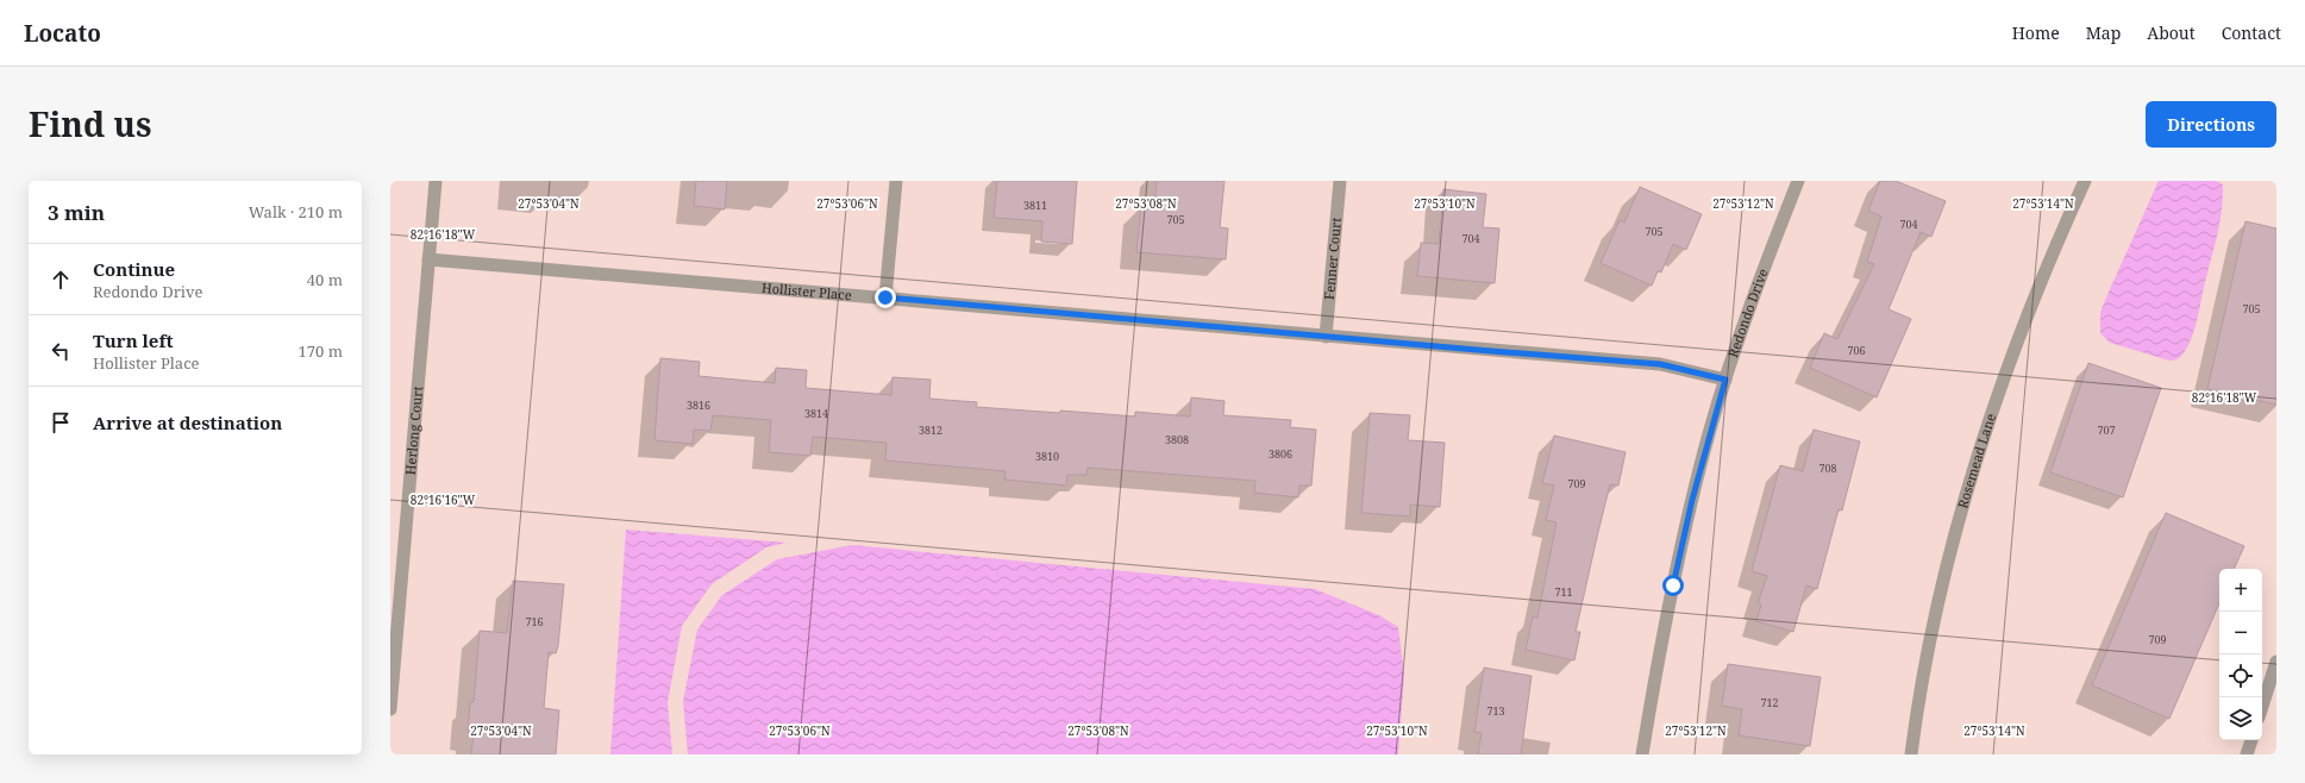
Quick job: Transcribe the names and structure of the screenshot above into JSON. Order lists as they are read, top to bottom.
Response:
{
  "streets": {
    "street": [
      "Fenner Court",
      "Hollister Place",
      "Redondo Drive",
      "Herlong Court",
      "Rosemead Lane"
    ]
  },
  "crossings": [
    ["Fenner Court", "Hollister Place"],
    ["Hollister Place", "Redondo Drive"],
    ["Hollister Place", "Herlong Court"]
  ],
  "house_numbers": [
    "3811",
    "705",
    "704",
    "705",
    "704",
    "705",
    "706",
    "3816",
    "3814",
    "3812",
    "707",
    "3808",
    "3806",
    "3810",
    "708",
    "709",
    "711",
    "716",
    "709",
    "712",
    "713"
  ],
  "page": {
    "header": "Locato",
    "nav": [
      "Home",
      "Map",
      "About",
      "Contact"
    ],
    "title": "Find us",
    "buttons": "Directions",
    "heading": ["3 min", "Walk · 210 m"],
    "list": [
      ["Continue", "Redondo Drive", "40 m"],
      ["Turn left", "Hollister Place", "170 m"],
      "Arrive at destination"
    ],
    "map_buttons": ["+", "−"]
  },
  "coordinates": [
    "27°53'04\"N",
    "27°53'06\"N",
    "27°53'08\"N",
    "27°53'10\"N",
    "27°53'12\"N",
    "27°53'14\"N",
    "82°16'18\"W",
    "82°16'16\"W"
  ]
}
